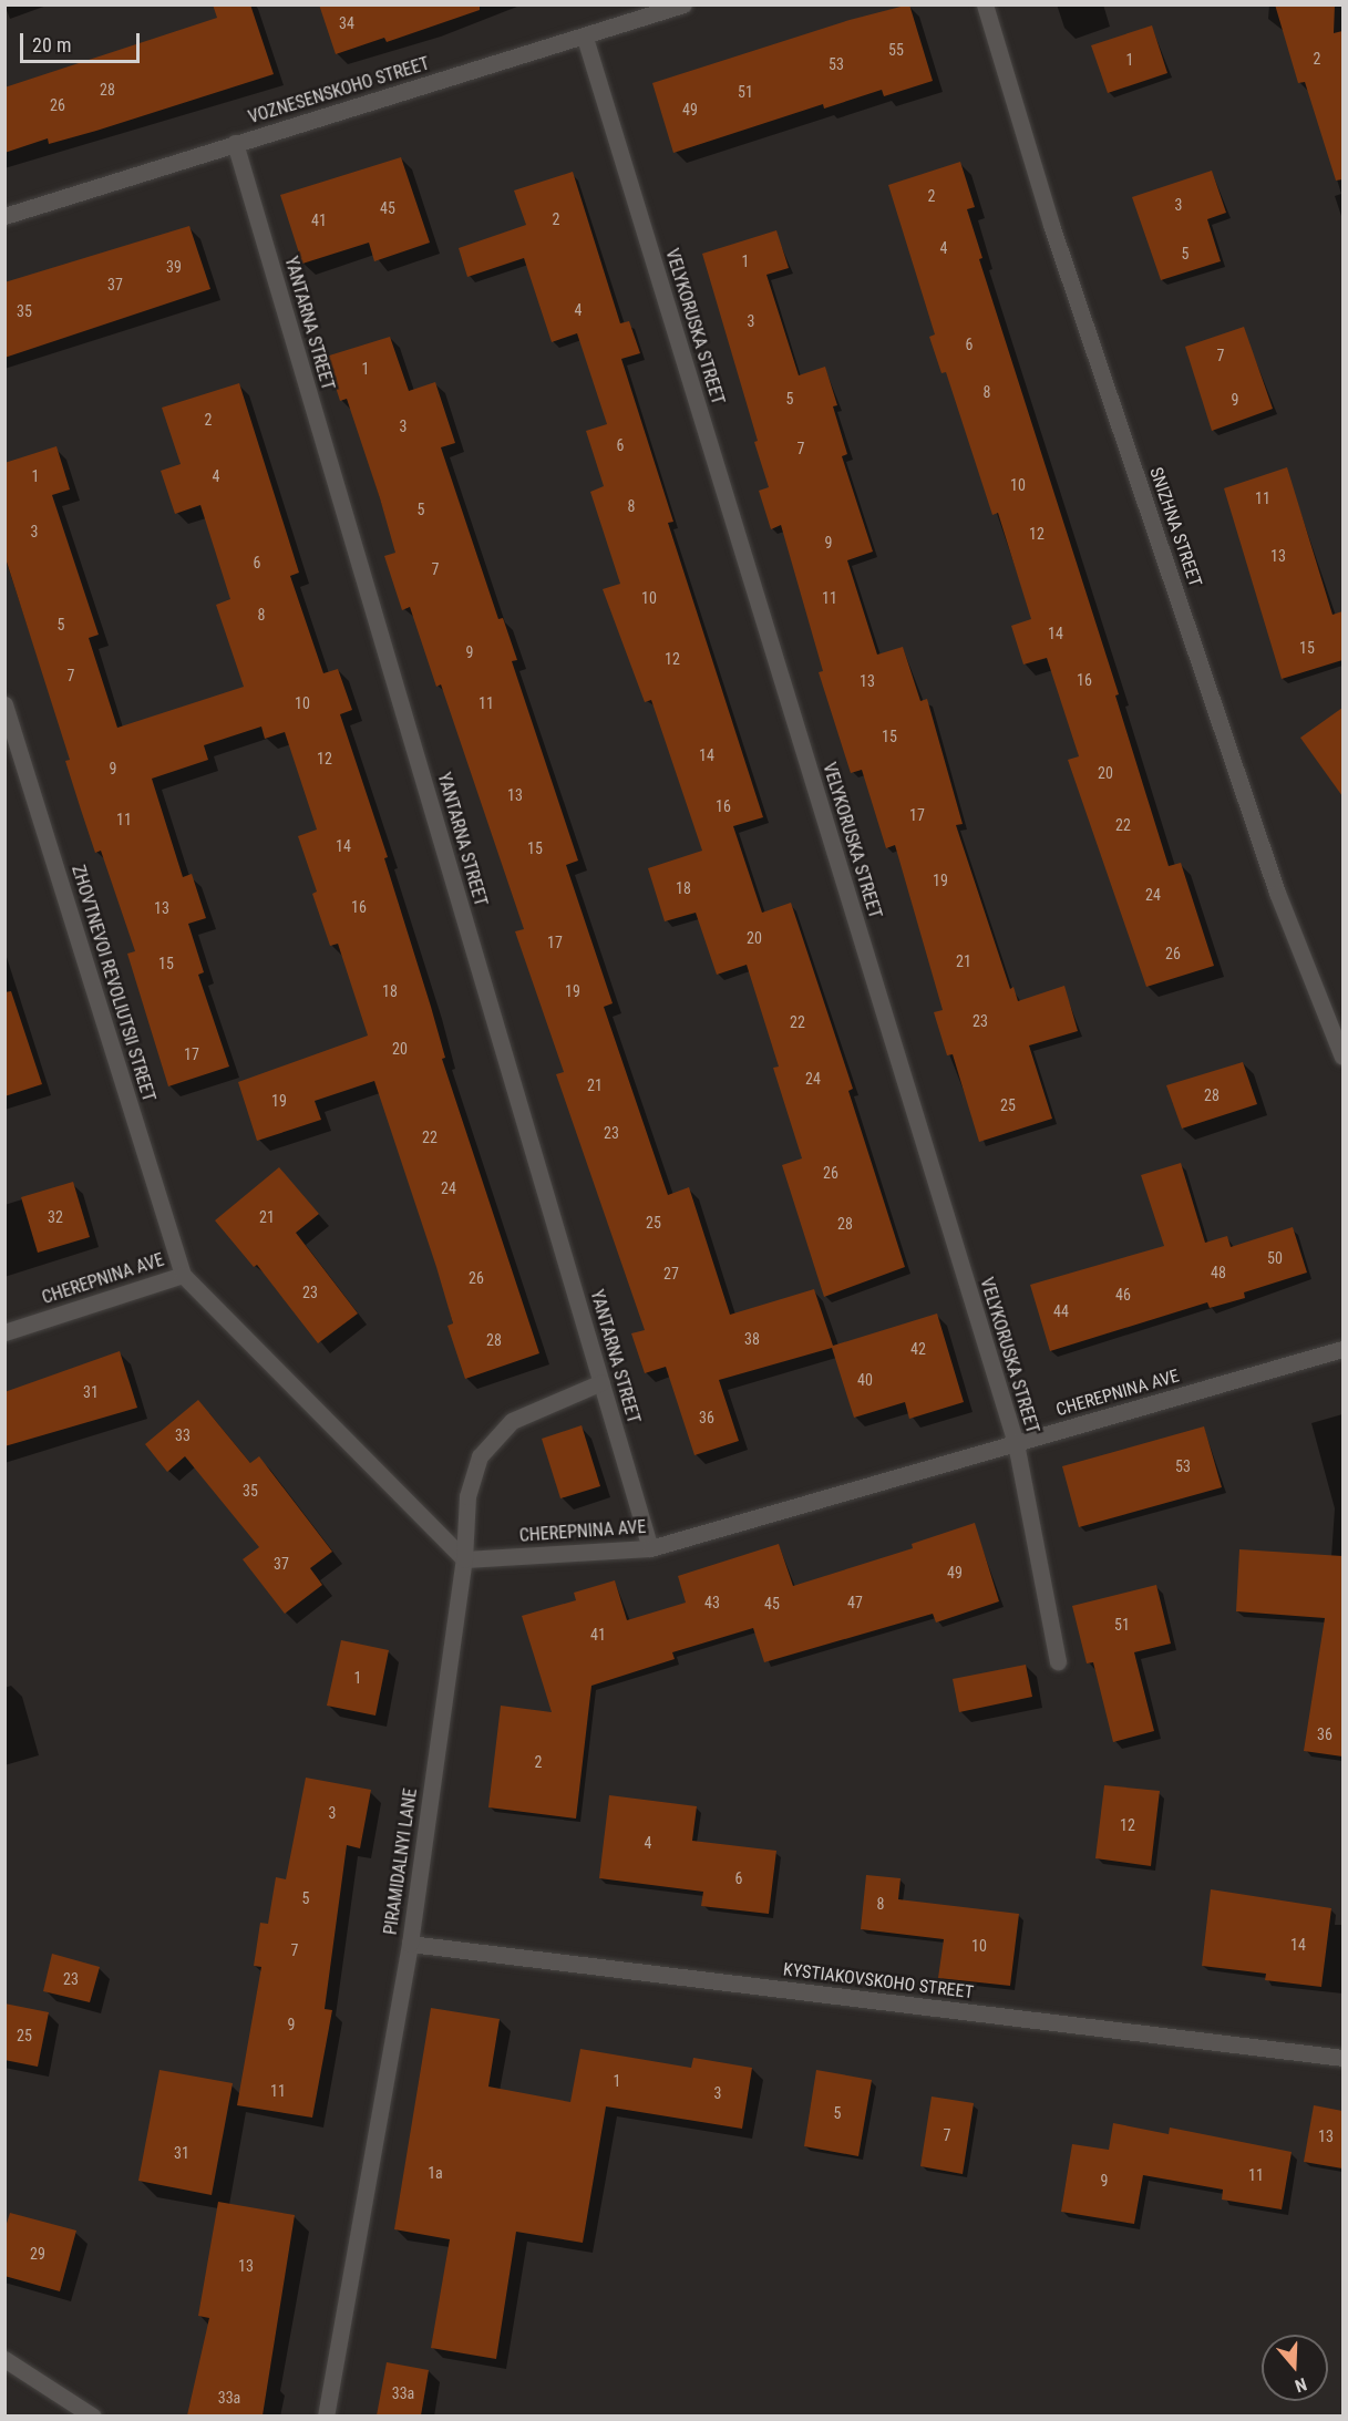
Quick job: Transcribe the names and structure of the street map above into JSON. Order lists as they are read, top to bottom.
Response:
{
  "streets": {
    "street": [
      "VOZNESENSKOHO STREET",
      "YANTARNA STREET",
      "VELYKORUSKA STREET",
      "SNIZHNA STREET",
      "ZHOVTNEVOI REVOLIUTSII STREET",
      "CHEREPNINA AVE",
      "PIRAMIDALNYI LANE",
      "KYSTIAKOVSKOHO STREET"
    ]
  },
  "crossings": [
    ["VOZNESENSKOHO STREET", "YANTARNA STREET"],
    ["VOZNESENSKOHO STREET", "VELYKORUSKA STREET"],
    ["YANTARNA STREET", "CHEREPNINA AVE"],
    ["YANTARNA STREET", "PIRAMIDALNYI LANE"],
    ["VELYKORUSKA STREET", "CHEREPNINA AVE"],
    ["ZHOVTNEVOI REVOLIUTSII STREET", "CHEREPNINA AVE"],
    ["CHEREPNINA AVE", "PIRAMIDALNYI LANE"],
    ["PIRAMIDALNYI LANE", "KYSTIAKOVSKOHO STREET"]
  ],
  "house_numbers": [
    "34",
    "55",
    "2",
    "1",
    "53",
    "28",
    "51",
    "26",
    "49",
    "2",
    "3",
    "45",
    "2",
    "41",
    "4",
    "5",
    "1",
    "39",
    "37",
    "4",
    "35",
    "3",
    "6",
    "7",
    "1",
    "8",
    "5",
    "9",
    "2",
    "3",
    "6",
    "7",
    "1",
    "4",
    "10",
    "11",
    "8",
    "5",
    "3",
    "12",
    "9",
    "13",
    "6",
    "7",
    "10",
    "11",
    "8",
    "5",
    "14",
    "15",
    "9",
    "12",
    "7",
    "16",
    "13",
    "10",
    "11",
    "15",
    "14",
    "12",
    "9",
    "20",
    "13",
    "16",
    "17",
    "11",
    "22",
    "14",
    "15",
    "19",
    "18",
    "24",
    "16",
    "13",
    "20",
    "17",
    "26",
    "21",
    "15",
    "18",
    "19",
    "23",
    "22",
    "20",
    "17",
    "24",
    "21",
    "28",
    "19",
    "25",
    "23",
    "22",
    "26",
    "24",
    "32",
    "21",
    "25",
    "28",
    "50",
    "48",
    "27",
    "26",
    "23",
    "46",
    "44",
    "38",
    "28",
    "42",
    "40",
    "31",
    "36",
    "33",
    "53",
    "35",
    "37",
    "49",
    "43",
    "47",
    "45",
    "51",
    "41",
    "1",
    "36",
    "2",
    "3",
    "12",
    "4",
    "6",
    "5",
    "8",
    "14",
    "10",
    "7",
    "23",
    "9",
    "25",
    "1",
    "11",
    "3",
    "5",
    "7",
    "13",
    "31",
    "1а",
    "11",
    "9",
    "29",
    "13",
    "33а",
    "33а"
  ],
  "scale_bar": "20 m",
  "north": "bottom"
}
